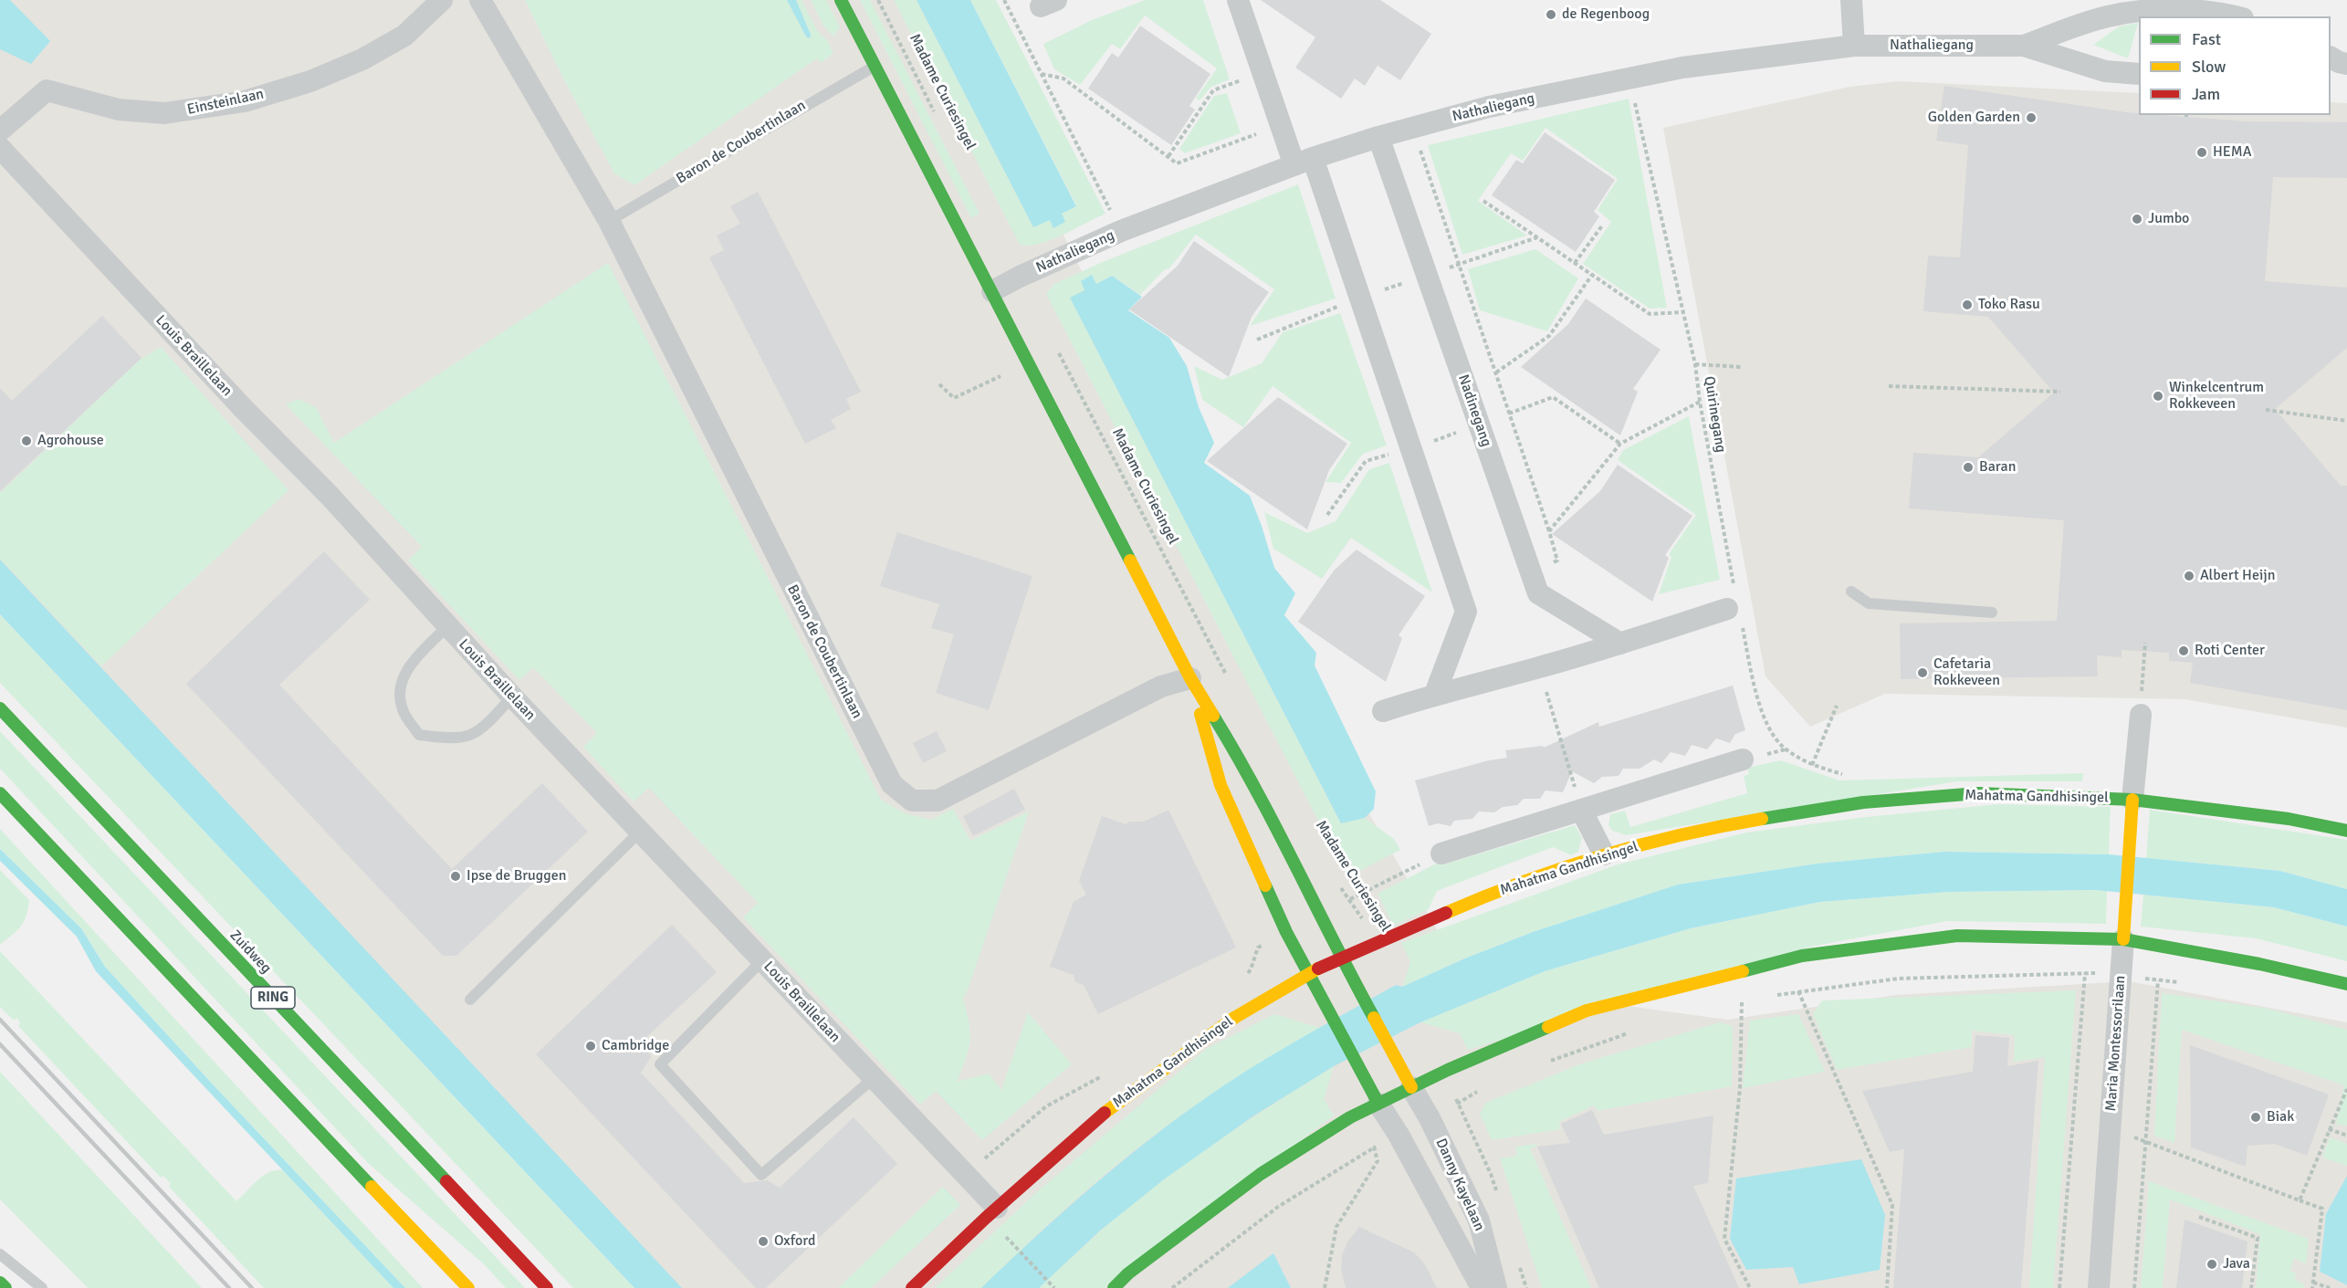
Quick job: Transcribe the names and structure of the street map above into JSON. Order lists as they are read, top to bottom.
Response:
{
  "streets": {
    "main road": [
      "Mahatma Gandhisingel",
      "Zuidweg",
      "RING",
      "Maria Montessorilaan"
    ],
    "street": [
      "Nathaliegang",
      "Einsteinlaan",
      "Baron de Coubertinlaan",
      "Louis Braillelaan",
      "Nadinegang",
      "Danny Kayelaan"
    ],
    "path": ["Madame Curiesingel", "Quirinegang"]
  },
  "crossings": [
    ["Nathaliegang", "Nadinegang"],
    ["Nathaliegang", "Quirinegang"],
    ["Madame Curiesingel", "Mahatma Gandhisingel"],
    ["Louis Braillelaan", "Mahatma Gandhisingel"],
    ["Mahatma Gandhisingel", "Maria Montessorilaan"]
  ],
  "places": [
    "de Regenboog",
    "Golden Garden",
    "HEMA",
    "Jumbo",
    "Toko Rasu",
    "Winkelcentrum Rokkeveen",
    "Agrohouse",
    "Baran",
    "Albert Heijn",
    "Roti Center",
    "Cafetaria Rokkeveen",
    "Ipse de Bruggen",
    "Cambridge",
    "Biak",
    "Oxford",
    "Java"
  ],
  "legend": ["Fast", "Slow", "Jam"]
}
